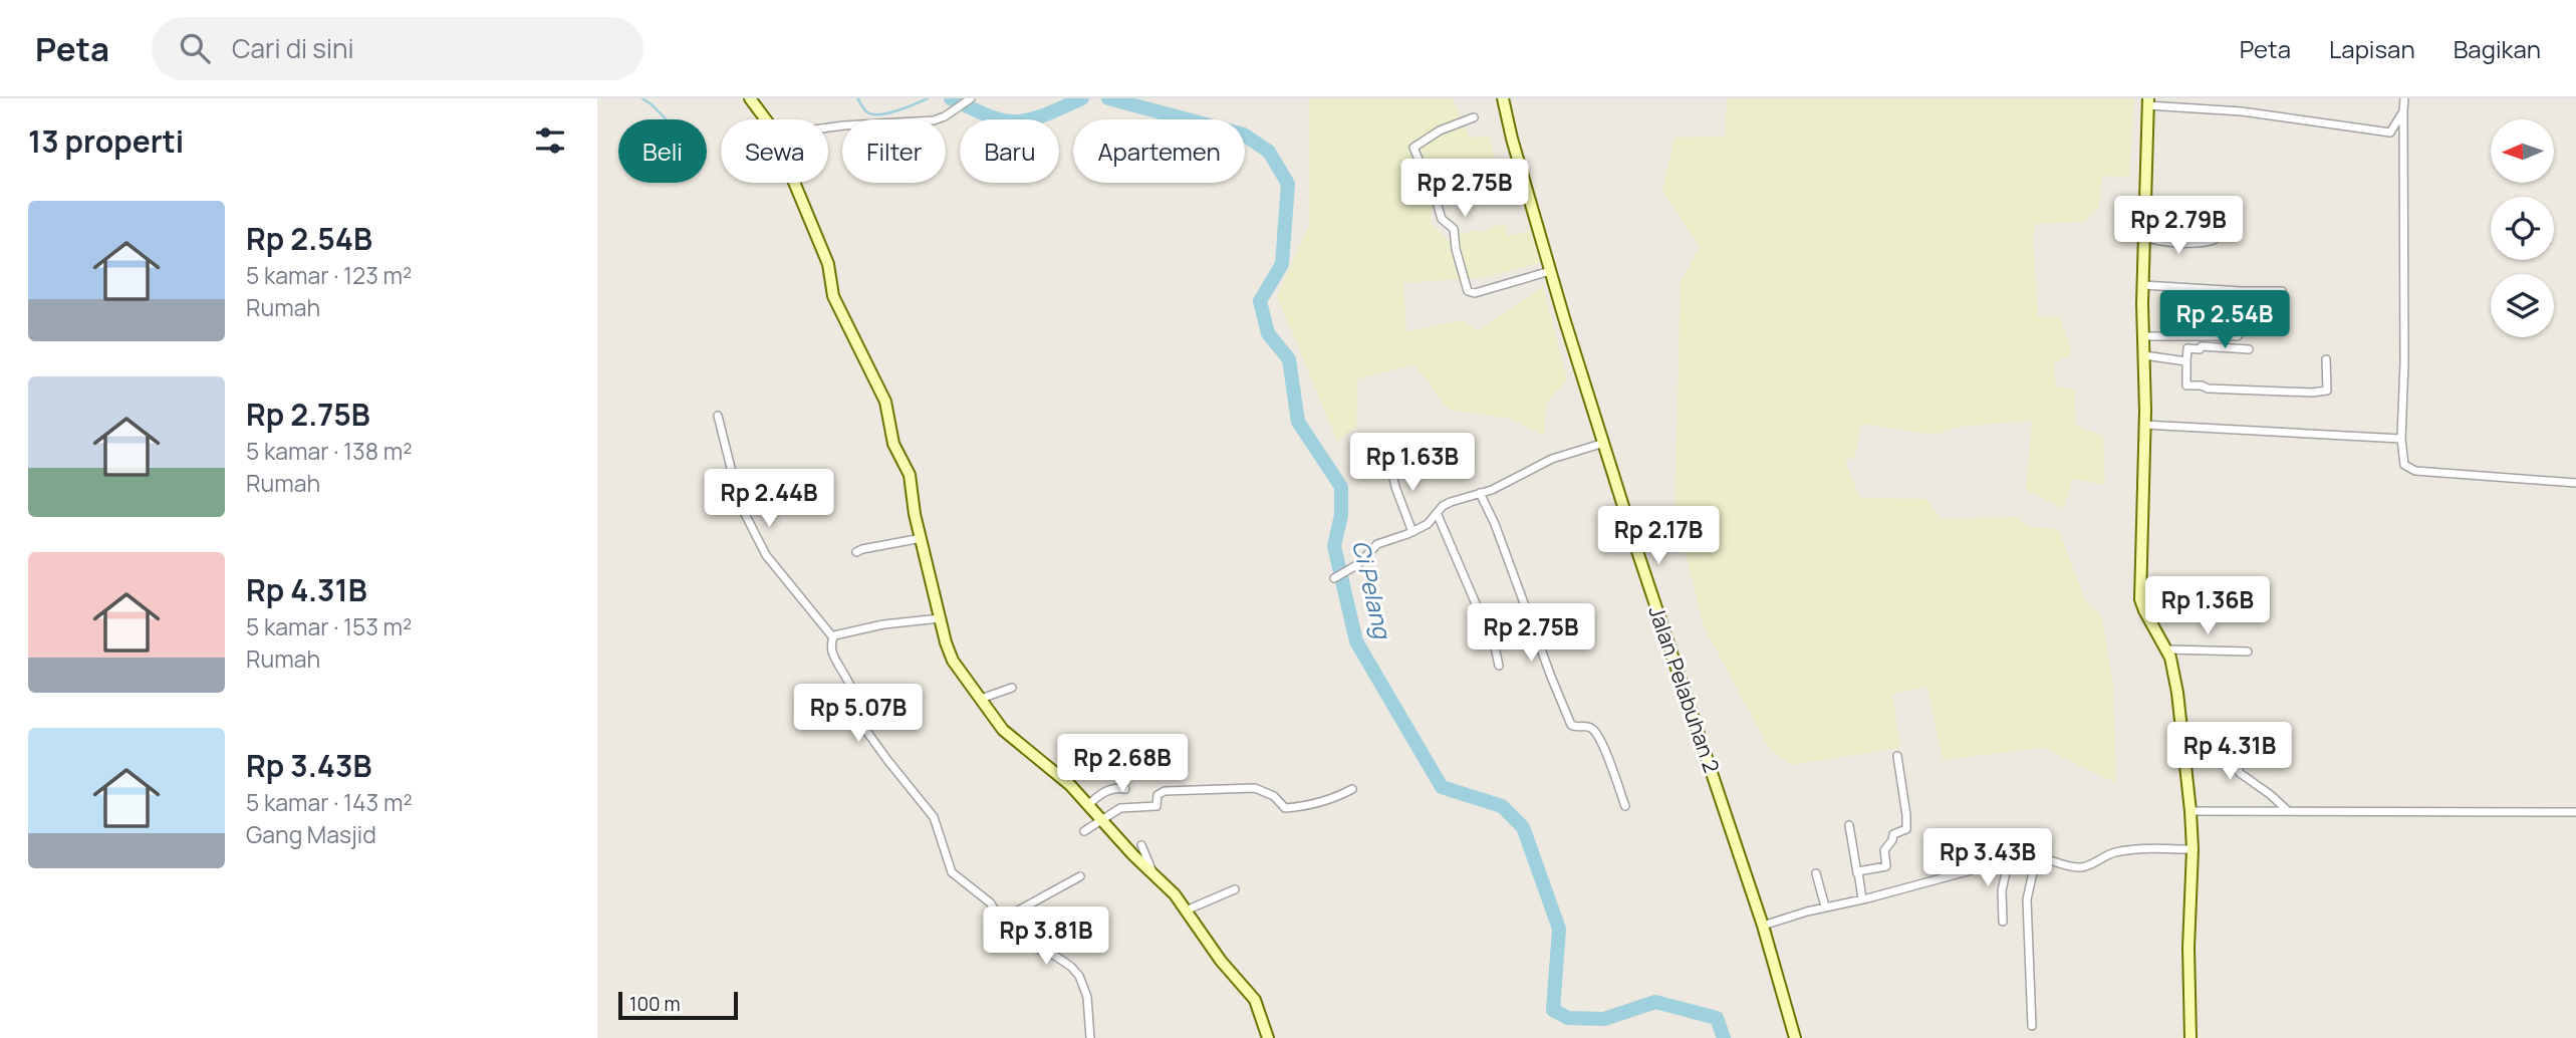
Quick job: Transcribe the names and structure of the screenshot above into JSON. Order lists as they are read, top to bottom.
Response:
{
  "streets": {
    "street": ["Jalan Pelabuhan 2"]
  },
  "water": ["Ci Pelang"],
  "scale_bar": "100 m",
  "north": "left",
  "page": {
    "header": "Peta",
    "search": "Cari di sini",
    "nav": ["Peta", "Lapisan", "Bagikan"],
    "heading": "13 properti",
    "chip": [
      "Beli",
      "Sewa",
      "Filter",
      "Baru",
      "Apartemen"
    ],
    "price": [
      "Rp 2.75B",
      "Rp 2.79B",
      "Rp 2.54B",
      "Rp 1.63B",
      "Rp 2.44B",
      "Rp 2.17B",
      "Rp 1.36B",
      "Rp 2.75B",
      "Rp 5.07B",
      "Rp 4.31B",
      "Rp 2.68B",
      "Rp 3.43B",
      "Rp 3.81B"
    ],
    "list": [
      {
        "name": "Rp 2.54B",
        "note": "5 kamar · 123 m² · Rumah"
      },
      {
        "name": "Rp 2.75B",
        "note": "5 kamar · 138 m² · Rumah"
      },
      {
        "name": "Rp 4.31B",
        "note": "5 kamar · 153 m² · Rumah"
      },
      {
        "name": "Rp 3.43B",
        "note": "5 kamar · 143 m² · Gang Masjid"
      }
    ],
    "scale": "100 m"
  }
}
